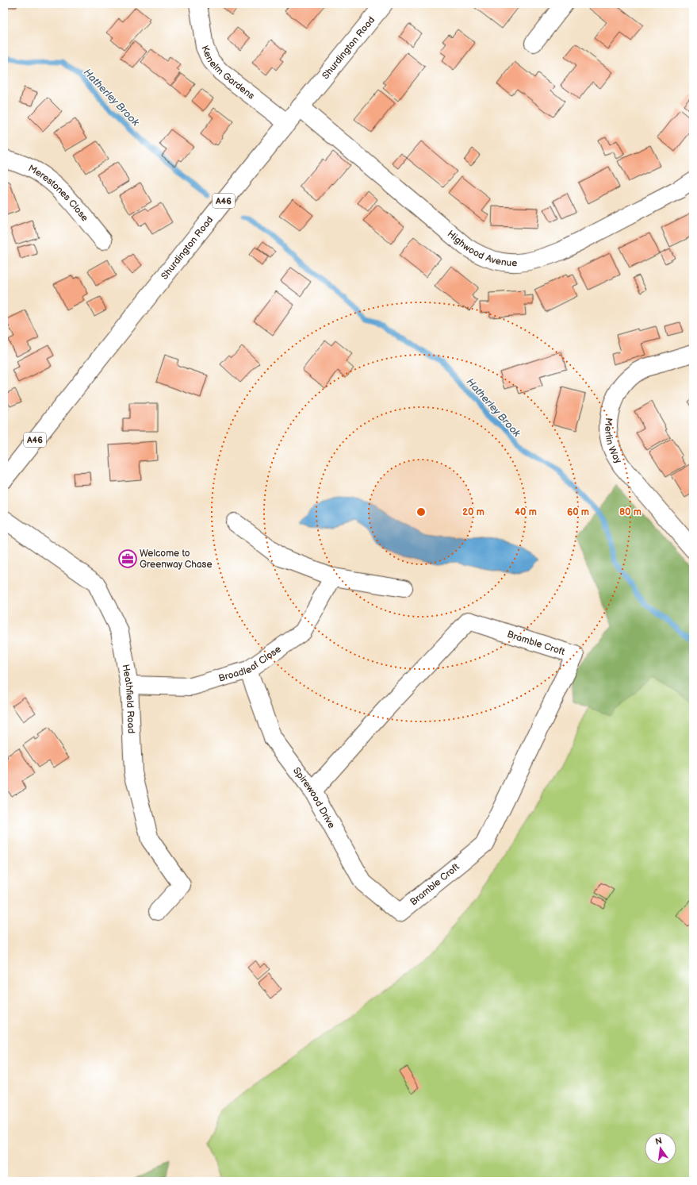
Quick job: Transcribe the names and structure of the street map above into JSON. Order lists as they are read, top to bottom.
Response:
{
  "streets": {
    "street": [
      "Shurdington Road",
      "Kenelm Gardens",
      "Merestones Close",
      "A46",
      "Highwood Avenue",
      "Merlin Way",
      "Bramble Croft",
      "Broadleaf Close",
      "Heathfield Road",
      "Spirewood Drive"
    ]
  },
  "crossings": [
    ["Shurdington Road", "Kenelm Gardens"],
    ["Shurdington Road", "Highwood Avenue"],
    ["Bramble Croft", "Spirewood Drive"],
    ["Broadleaf Close", "Heathfield Road"],
    ["Broadleaf Close", "Spirewood Drive"]
  ],
  "water": ["Hatherley Brook"],
  "places": {
    "office": ["Welcome to Greenway Chase"]
  },
  "north": "top",
  "rings": [
    "20 m",
    "40 m",
    "60 m",
    "80 m"
  ]
}
